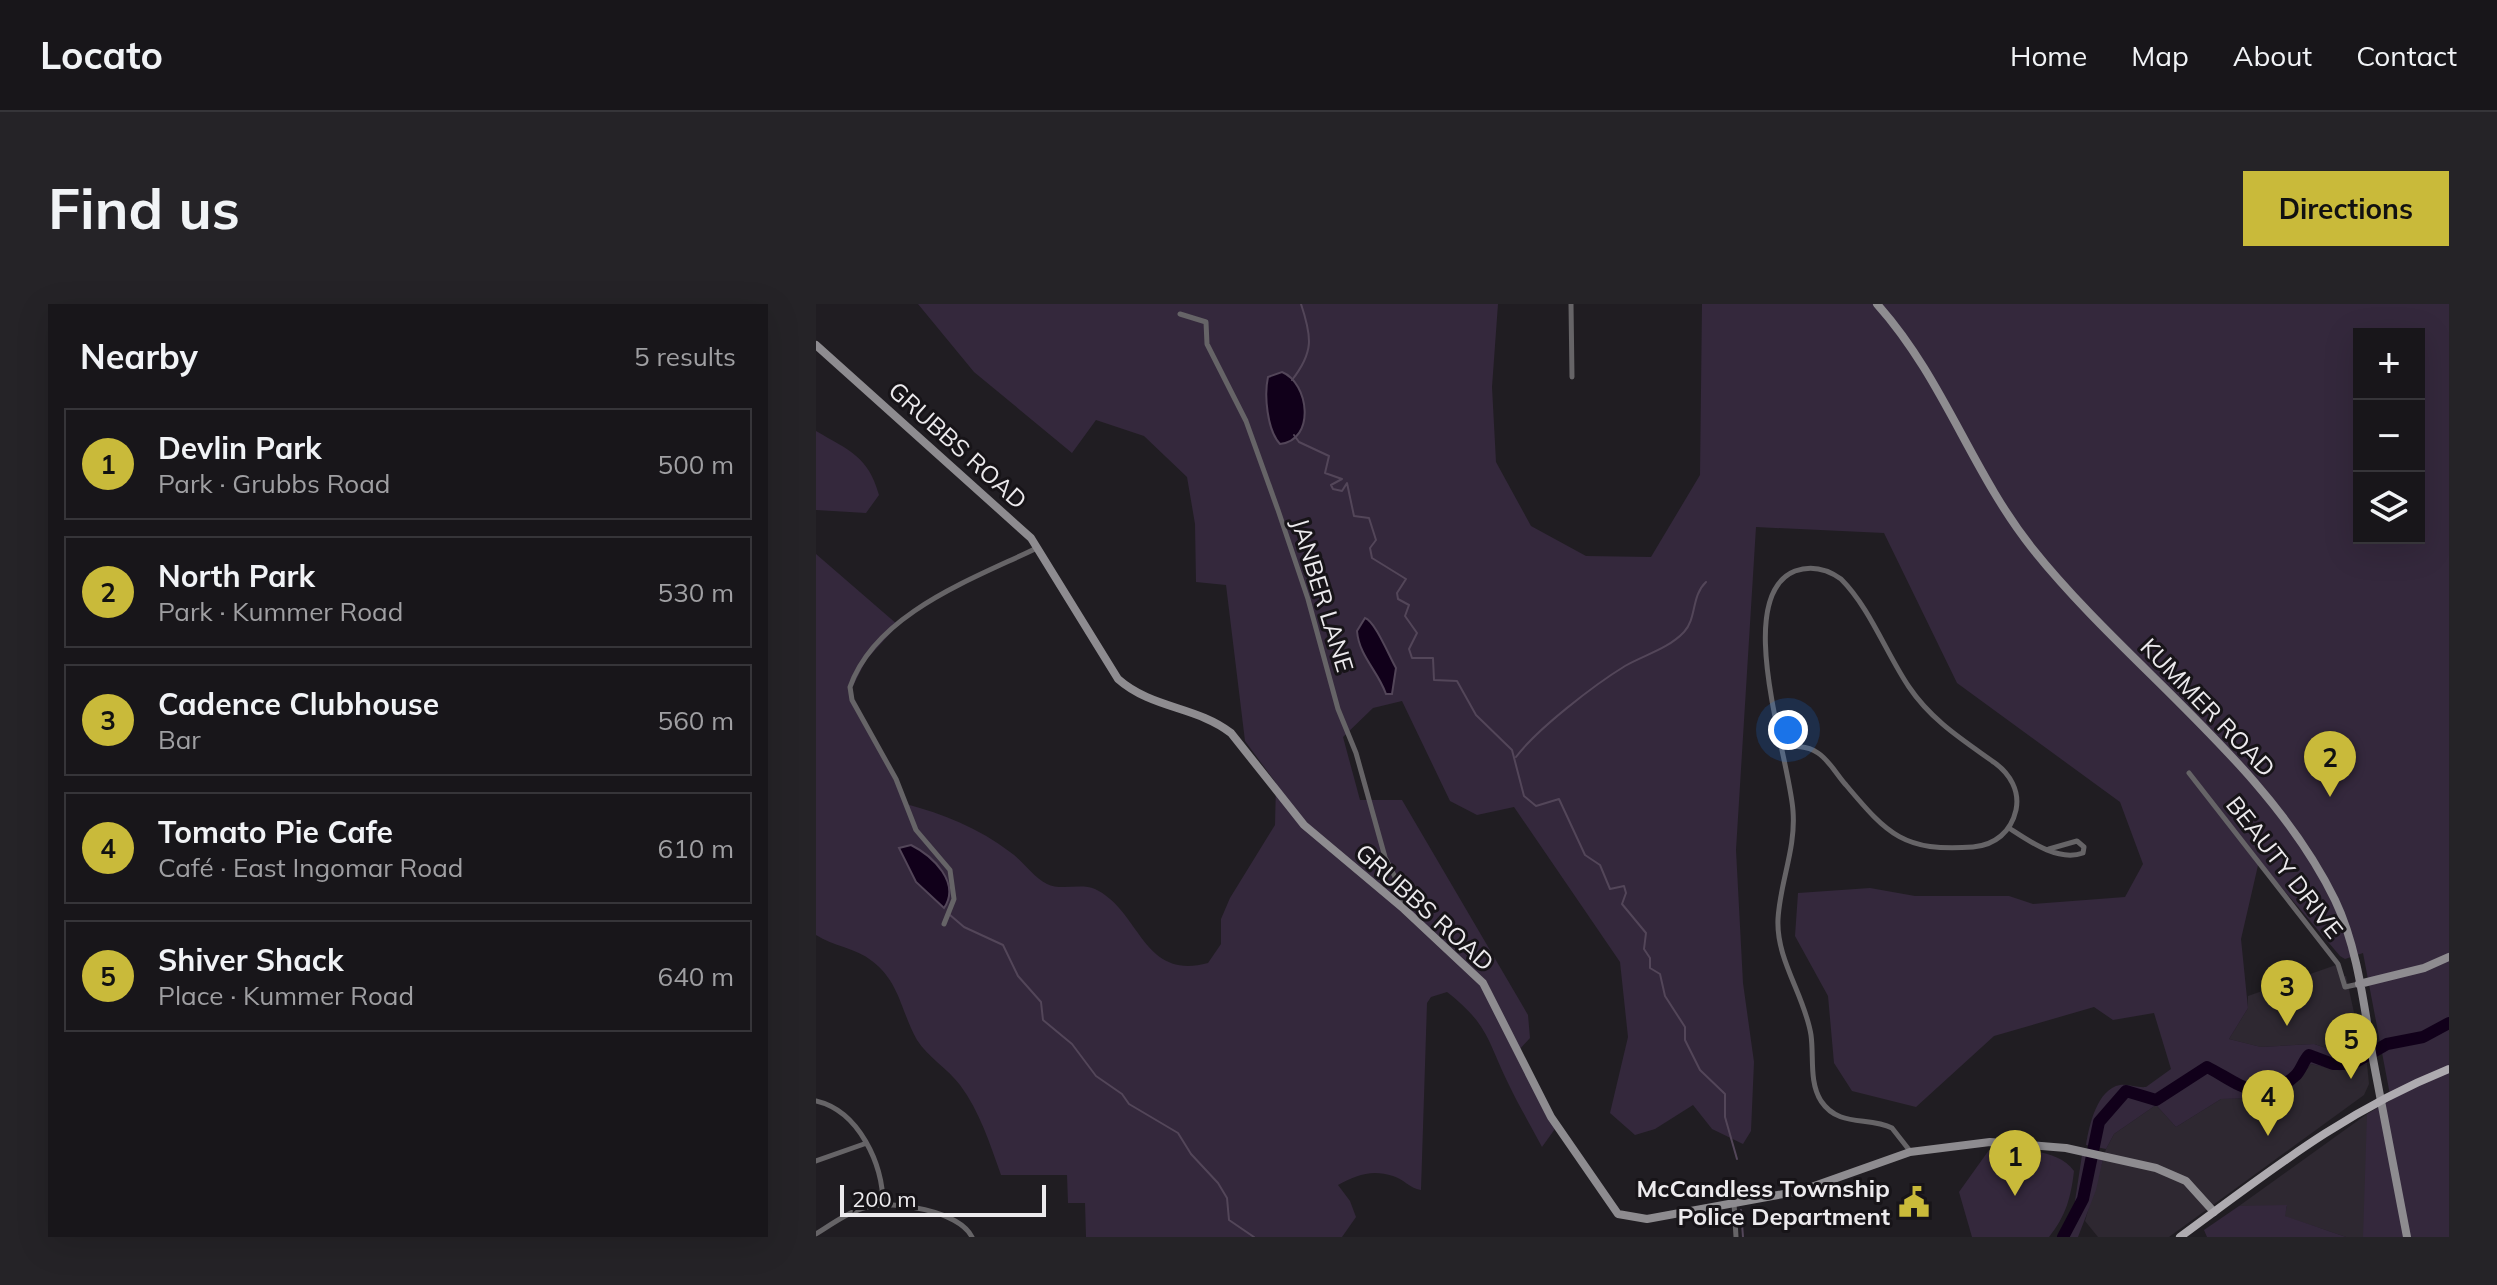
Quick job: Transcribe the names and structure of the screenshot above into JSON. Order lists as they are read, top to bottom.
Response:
{
  "streets": {
    "street": [
      "GRUBBS ROAD",
      "JANBER LANE",
      "KUMMER ROAD",
      "BEAUTY DRIVE"
    ]
  },
  "crossings": [
    ["GRUBBS ROAD", "JANBER LANE"],
    ["KUMMER ROAD", "BEAUTY DRIVE"]
  ],
  "places": {
    "public building": ["McCandless Township Police Department"]
  },
  "scale_bar": "200 m",
  "page": {
    "header": "Locato",
    "nav": [
      "Home",
      "Map",
      "About",
      "Contact"
    ],
    "buttons": "Directions",
    "title": "Find us",
    "heading": ["Nearby", "5 results"],
    "map_buttons": ["+", "−"],
    "list": [
      {
        "mark": "1",
        "name": "Devlin Park",
        "note": "Park · Grubbs Road",
        "value": "500 m"
      },
      {
        "mark": "2",
        "name": "North Park",
        "note": "Park · Kummer Road",
        "value": "530 m"
      },
      {
        "mark": "3",
        "name": "Cadence Clubhouse",
        "note": "Bar",
        "value": "560 m"
      },
      {
        "mark": "4",
        "name": "Tomato Pie Cafe",
        "note": "Café · East Ingomar Road",
        "value": "610 m"
      },
      {
        "mark": "5",
        "name": "Shiver Shack",
        "note": "Place · Kummer Road",
        "value": "640 m"
      }
    ],
    "pins": [
      "2",
      "3",
      "5",
      "4",
      "1"
    ],
    "scale": "200 m"
  }
}
